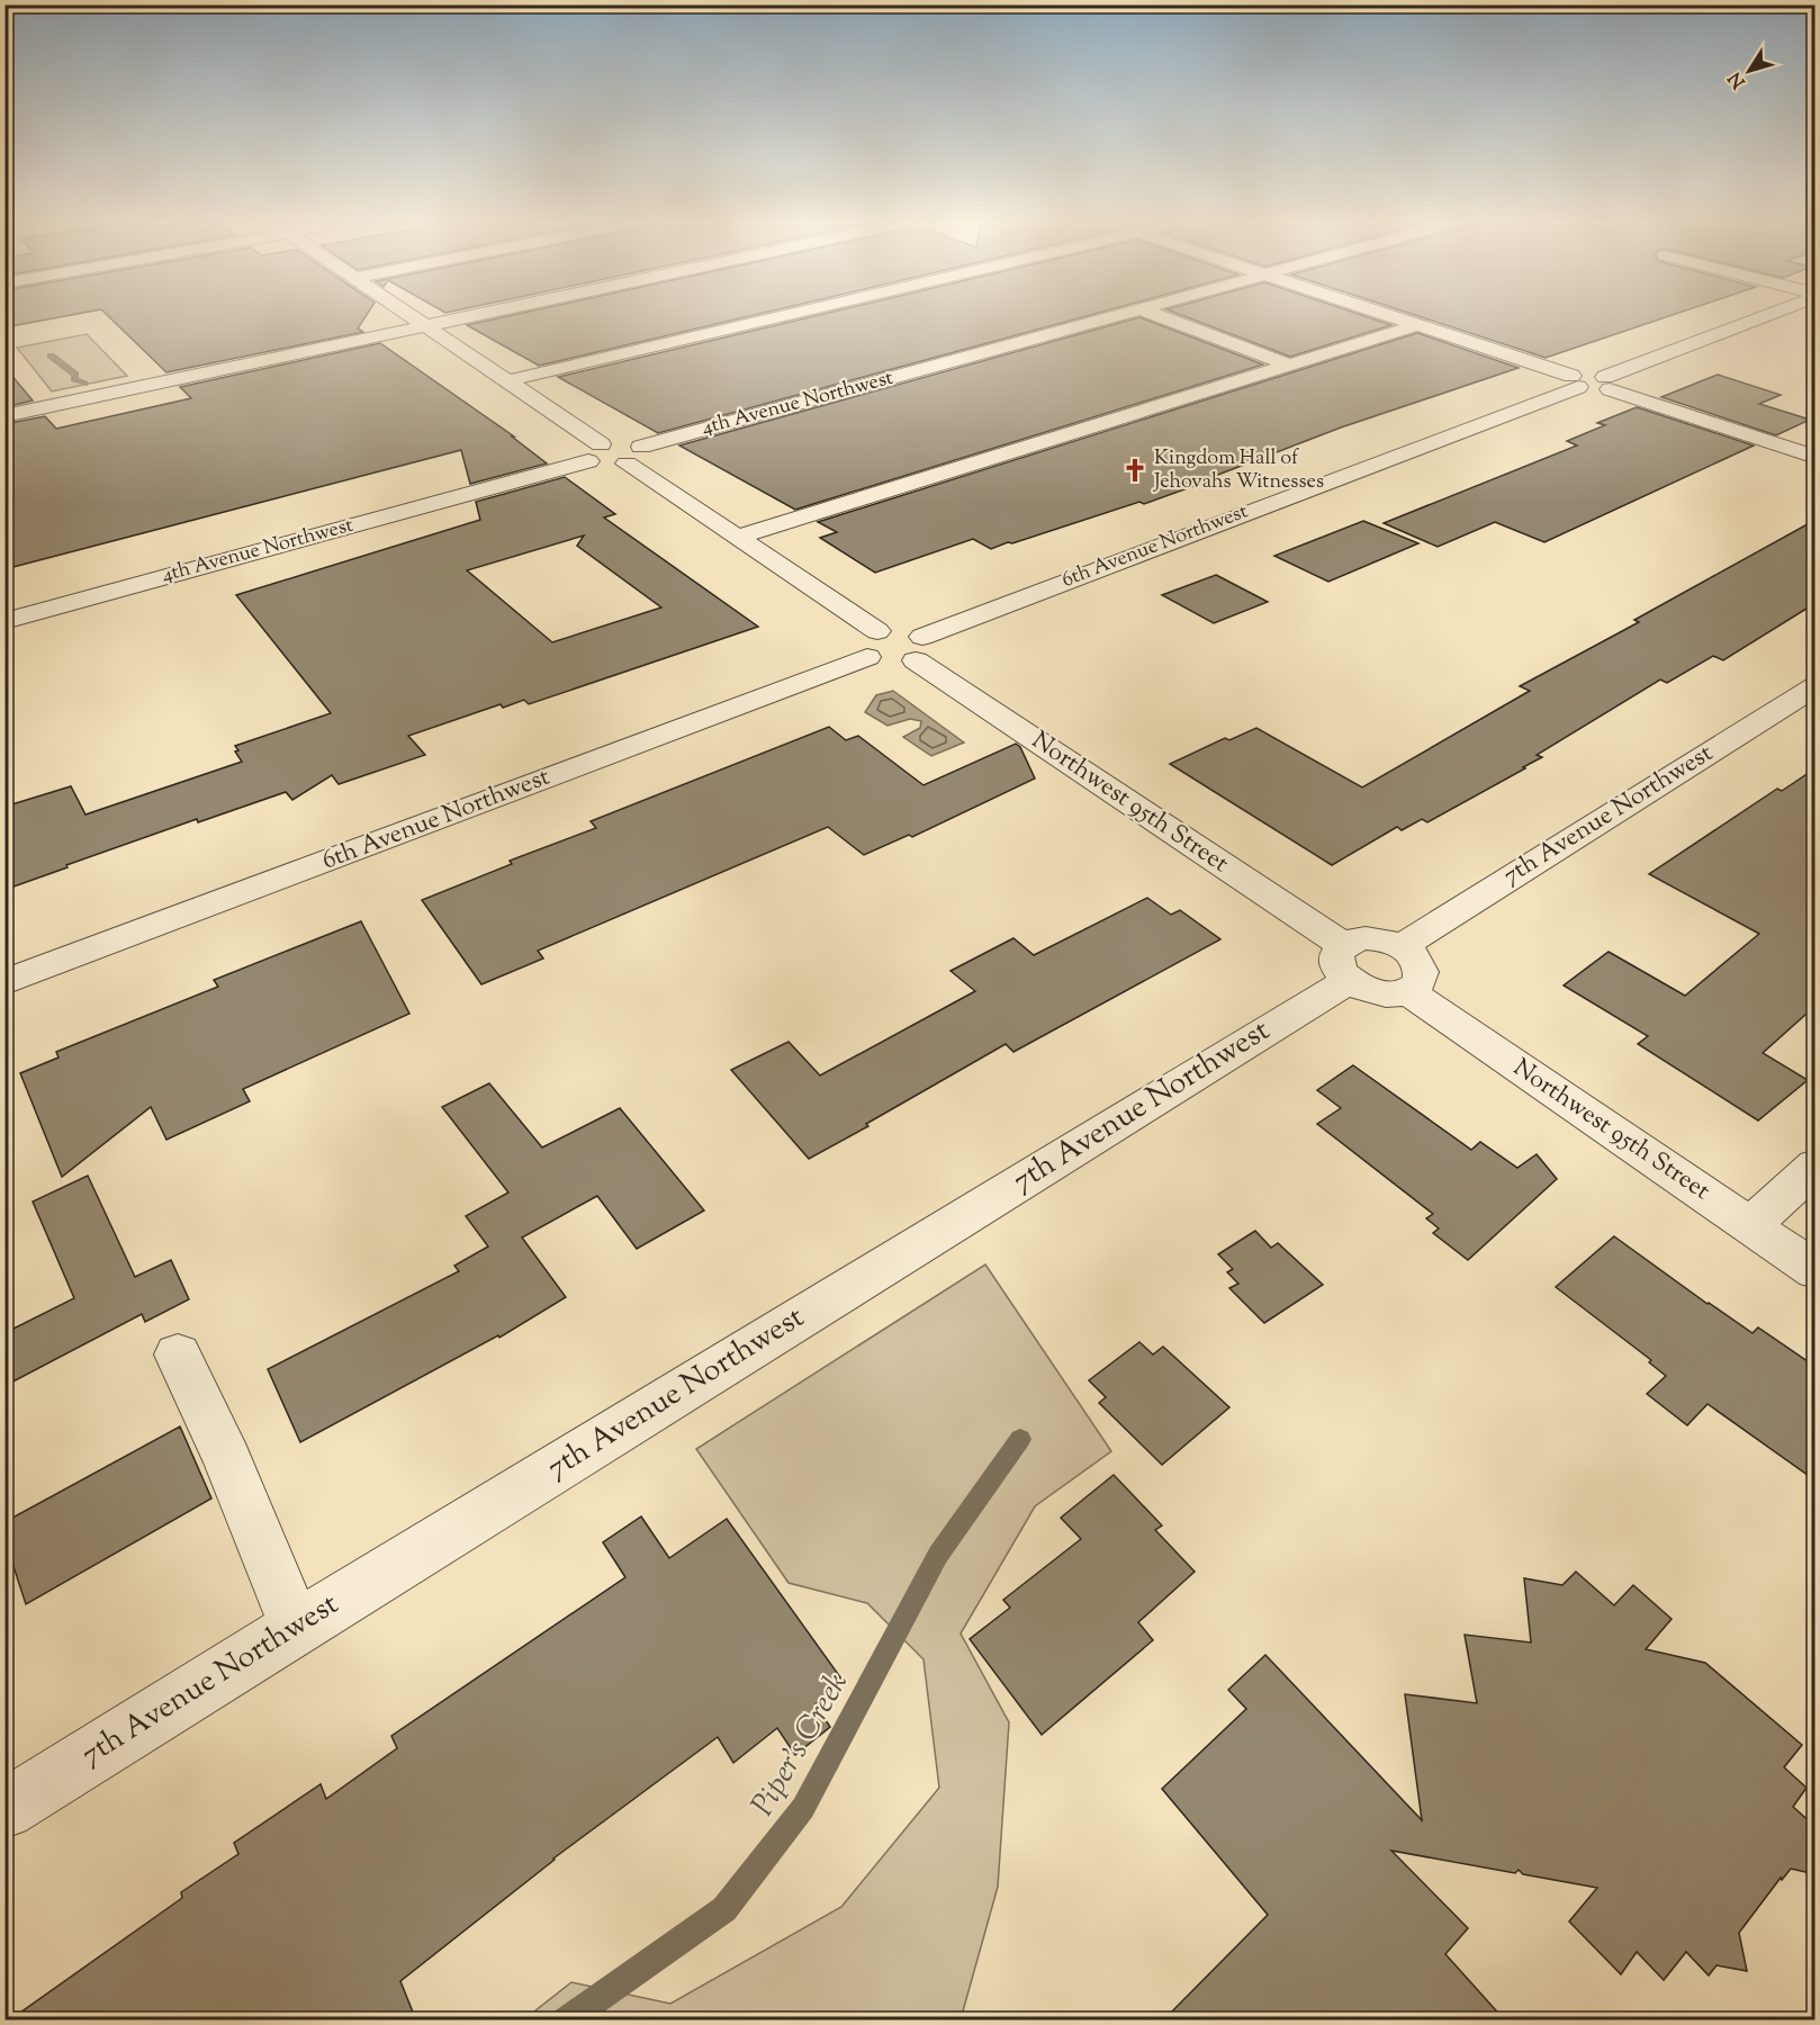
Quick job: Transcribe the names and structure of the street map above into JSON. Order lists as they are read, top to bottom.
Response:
{
  "streets": {
    "street": [
      "4th Avenue Northwest",
      "6th Avenue Northwest",
      "Northwest 95th Street",
      "7th Avenue Northwest"
    ]
  },
  "crossings": [
    ["6th Avenue Northwest", "Northwest 95th Street"],
    ["Northwest 95th Street", "7th Avenue Northwest"]
  ],
  "water": ["Piper's Creek"],
  "places": {
    "church": ["Kingdom Hall of Jehovahs Witnesses"]
  },
  "north": "bottom left"
}
